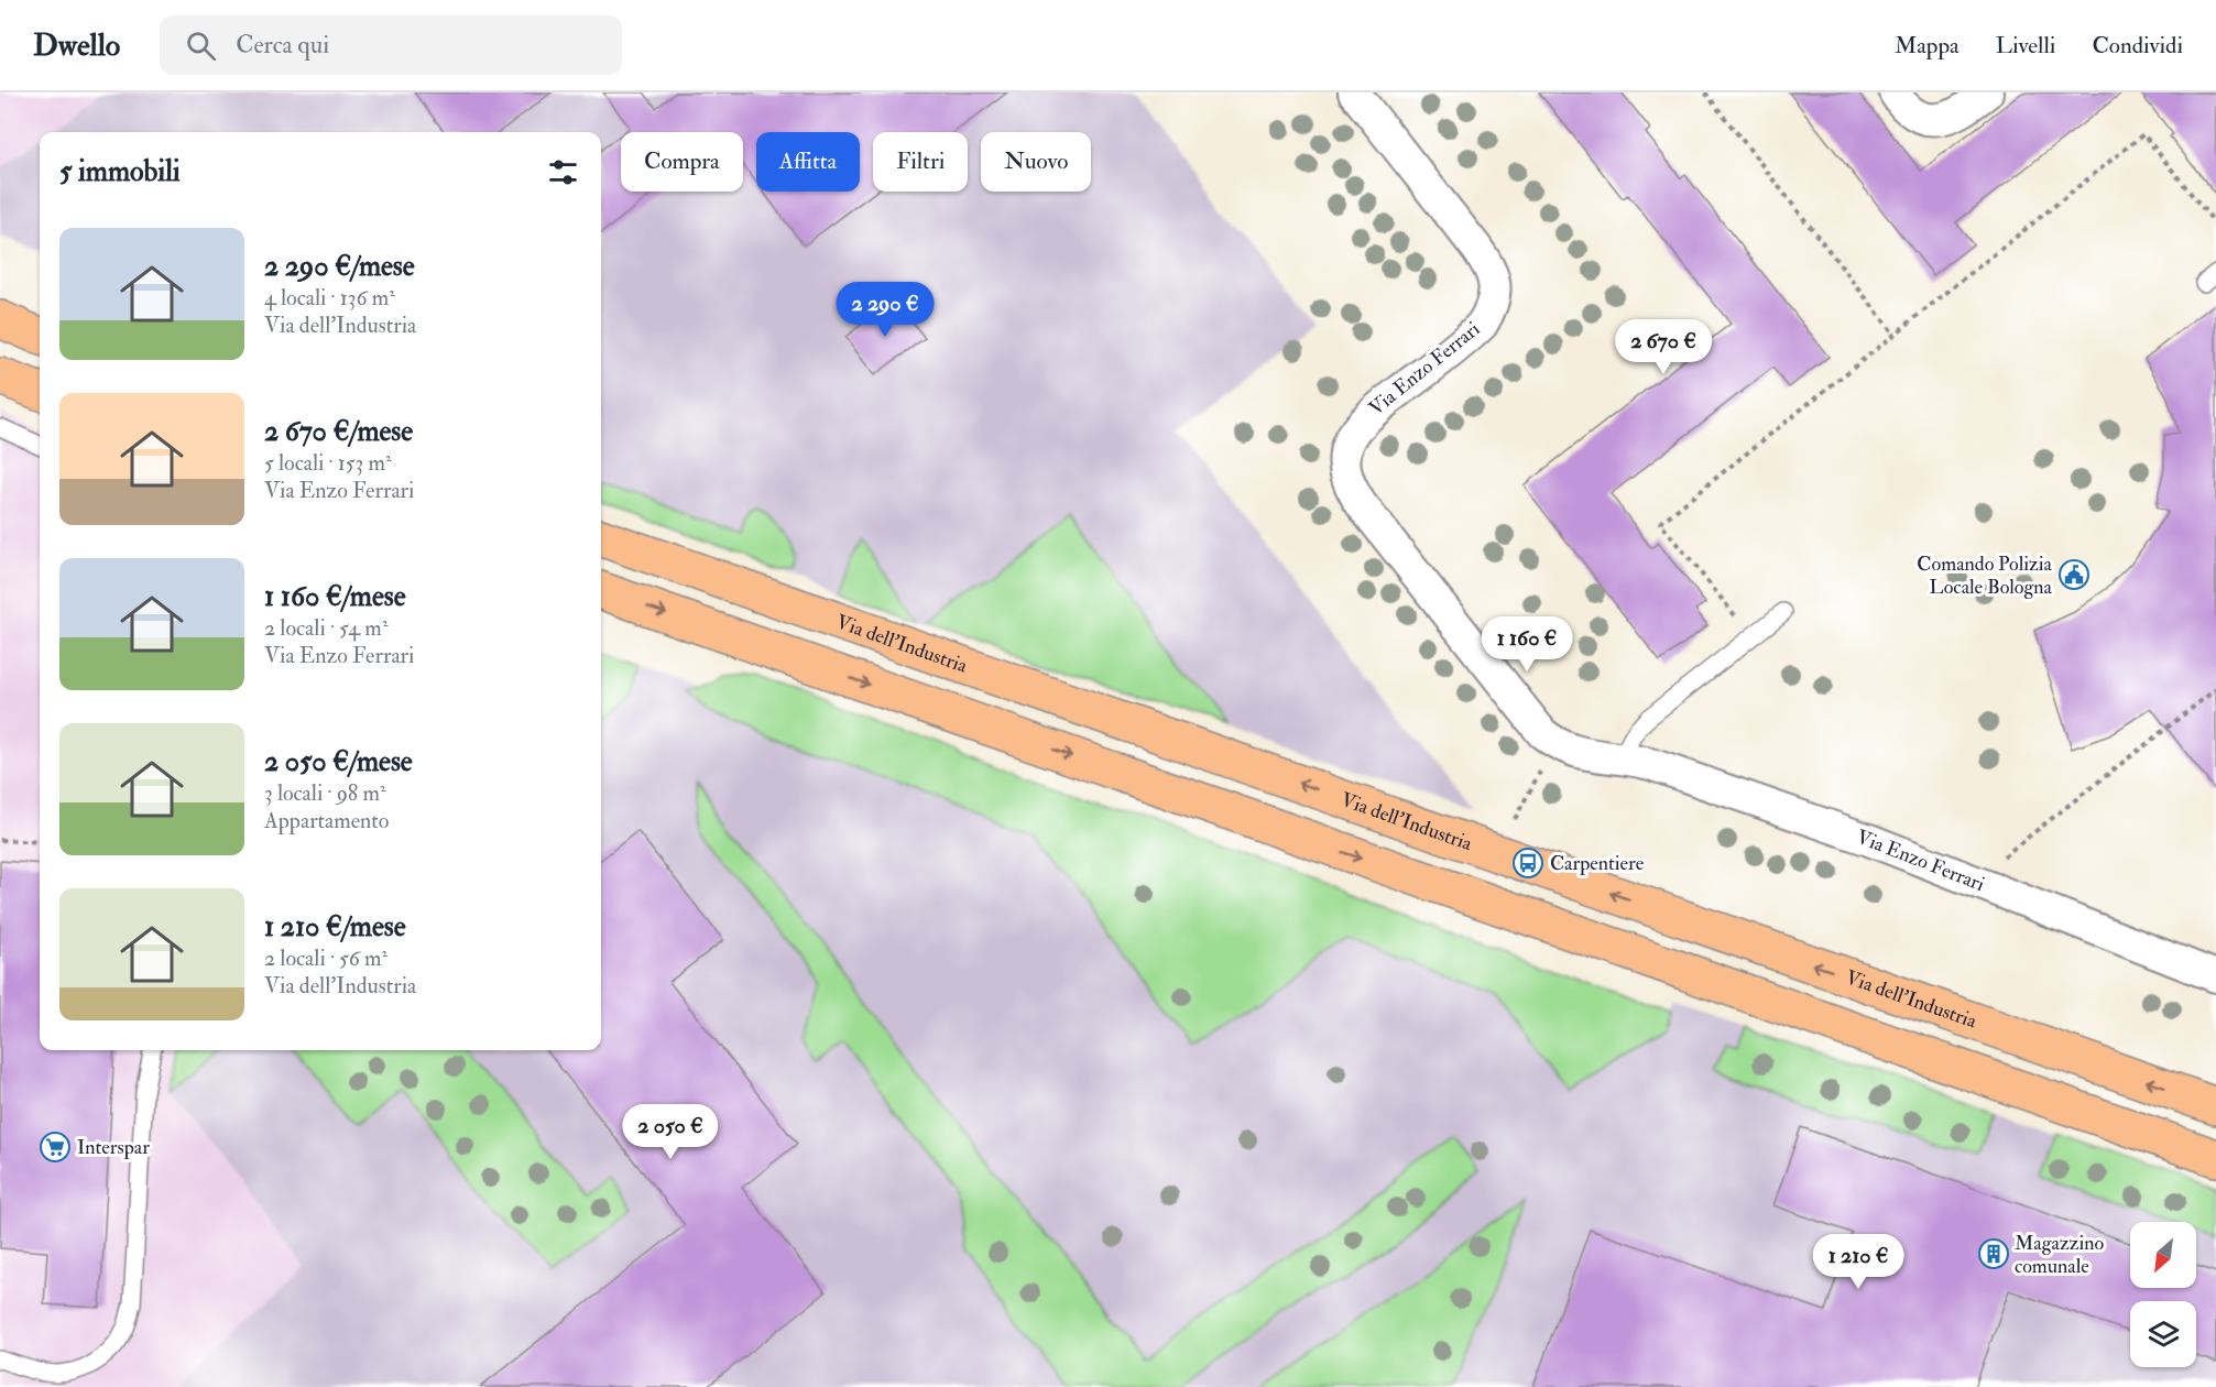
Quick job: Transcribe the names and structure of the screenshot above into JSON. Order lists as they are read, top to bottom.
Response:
{
  "streets": {
    "main road": ["Via dell'Industria"],
    "street": ["Via Enzo Ferrari"]
  },
  "places": {
    "public building": ["Comando Polizia Locale Bologna"],
    "bus stop": ["Carpentiere"],
    "supermarket": ["Interspar"],
    "building": ["Magazzino comunale"]
  },
  "north": "bottom left",
  "page": {
    "header": "Dwello",
    "search": "Cerca qui",
    "nav": ["Mappa", "Livelli", "Condividi"],
    "chip": [
      "Compra",
      "Affitta",
      "Filtri",
      "Nuovo"
    ],
    "heading": "5 immobili",
    "list": [
      {
        "name": "2 290 €/mese",
        "note": "4 locali · 136 m² · Via dell'Industria"
      },
      {
        "name": "2 670 €/mese",
        "note": "5 locali · 153 m² · Via Enzo Ferrari"
      },
      {
        "name": "1 160 €/mese",
        "note": "2 locali · 54 m² · Via Enzo Ferrari"
      },
      {
        "name": "2 050 €/mese",
        "note": "3 locali · 98 m² · Appartamento"
      },
      {
        "name": "1 210 €/mese",
        "note": "2 locali · 56 m² · Via dell'Industria"
      }
    ],
    "price": [
      "2 290 €",
      "2 670 €",
      "1 160 €",
      "2 050 €",
      "1 210 €"
    ]
  }
}
